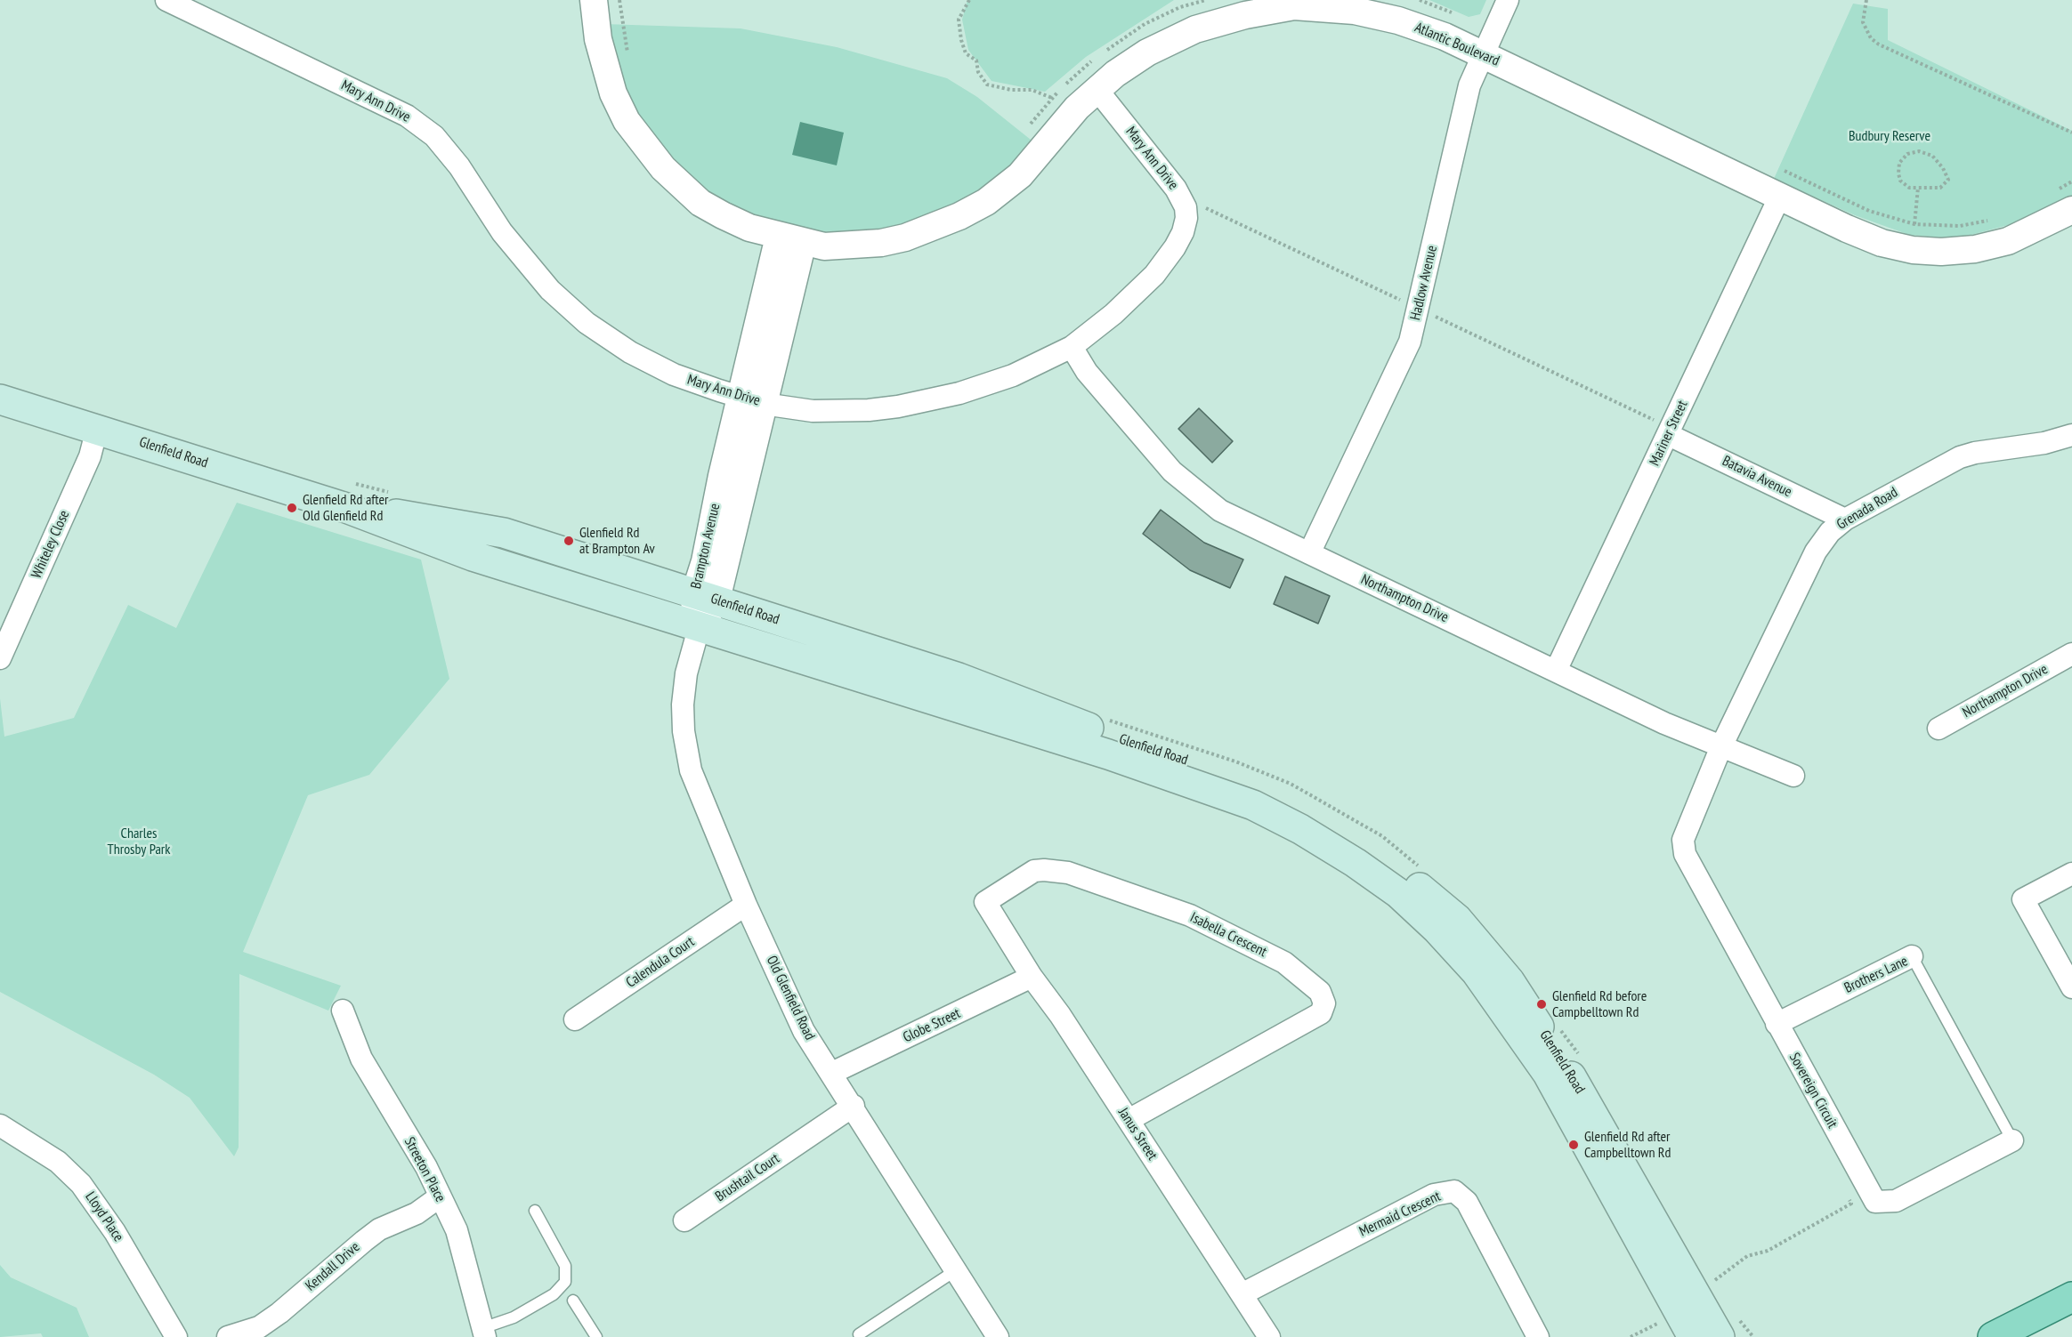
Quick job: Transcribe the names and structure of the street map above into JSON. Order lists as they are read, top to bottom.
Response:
{
  "streets": {
    "main road": ["Glenfield Road"],
    "street": [
      "Atlantic Boulevard",
      "Mary Ann Drive",
      "Hadlow Avenue",
      "Mariner Street",
      "Batavia Avenue",
      "Grenada Road",
      "Whiteley Close",
      "Brampton Avenue",
      "Northampton Drive",
      "Isabella Crescent",
      "Calendula Court",
      "Brothers Lane",
      "Old Glenfield Road",
      "Globe Street",
      "Sovereign Circuit",
      "Janus Street",
      "Streeton Place",
      "Brushtail Court",
      "Mermaid Crescent",
      "Lloyd Place",
      "Kendall Drive"
    ]
  },
  "crossings": [
    ["Atlantic Boulevard", "Mary Ann Drive"],
    ["Atlantic Boulevard", "Hadlow Avenue"],
    ["Atlantic Boulevard", "Mariner Street"],
    ["Atlantic Boulevard", "Brampton Avenue"],
    ["Mary Ann Drive", "Brampton Avenue"],
    ["Mary Ann Drive", "Northampton Drive"],
    ["Hadlow Avenue", "Northampton Drive"],
    ["Mariner Street", "Batavia Avenue"],
    ["Mariner Street", "Northampton Drive"],
    ["Glenfield Road", "Whiteley Close"],
    ["Glenfield Road", "Brampton Avenue"],
    ["Glenfield Road", "Old Glenfield Road"],
    ["Batavia Avenue", "Grenada Road"],
    ["Grenada Road", "Northampton Drive"],
    ["Grenada Road", "Sovereign Circuit"],
    ["Brampton Avenue", "Old Glenfield Road"],
    ["Northampton Drive", "Sovereign Circuit"],
    ["Isabella Crescent", "Globe Street"],
    ["Isabella Crescent", "Janus Street"],
    ["Calendula Court", "Old Glenfield Road"],
    ["Brothers Lane", "Sovereign Circuit"],
    ["Old Glenfield Road", "Globe Street"],
    ["Old Glenfield Road", "Brushtail Court"],
    ["Globe Street", "Janus Street"],
    ["Janus Street", "Mermaid Crescent"],
    ["Streeton Place", "Kendall Drive"]
  ],
  "parks": ["Budbury Reserve", "Charles Throsby Park"],
  "places": [
    "Glenfield Rd after Old Glenfield Rd",
    "Glenfield Rd at Brampton Av",
    "Glenfield Rd before Campbelltown Rd",
    "Glenfield Rd after Campbelltown Rd"
  ]
}
